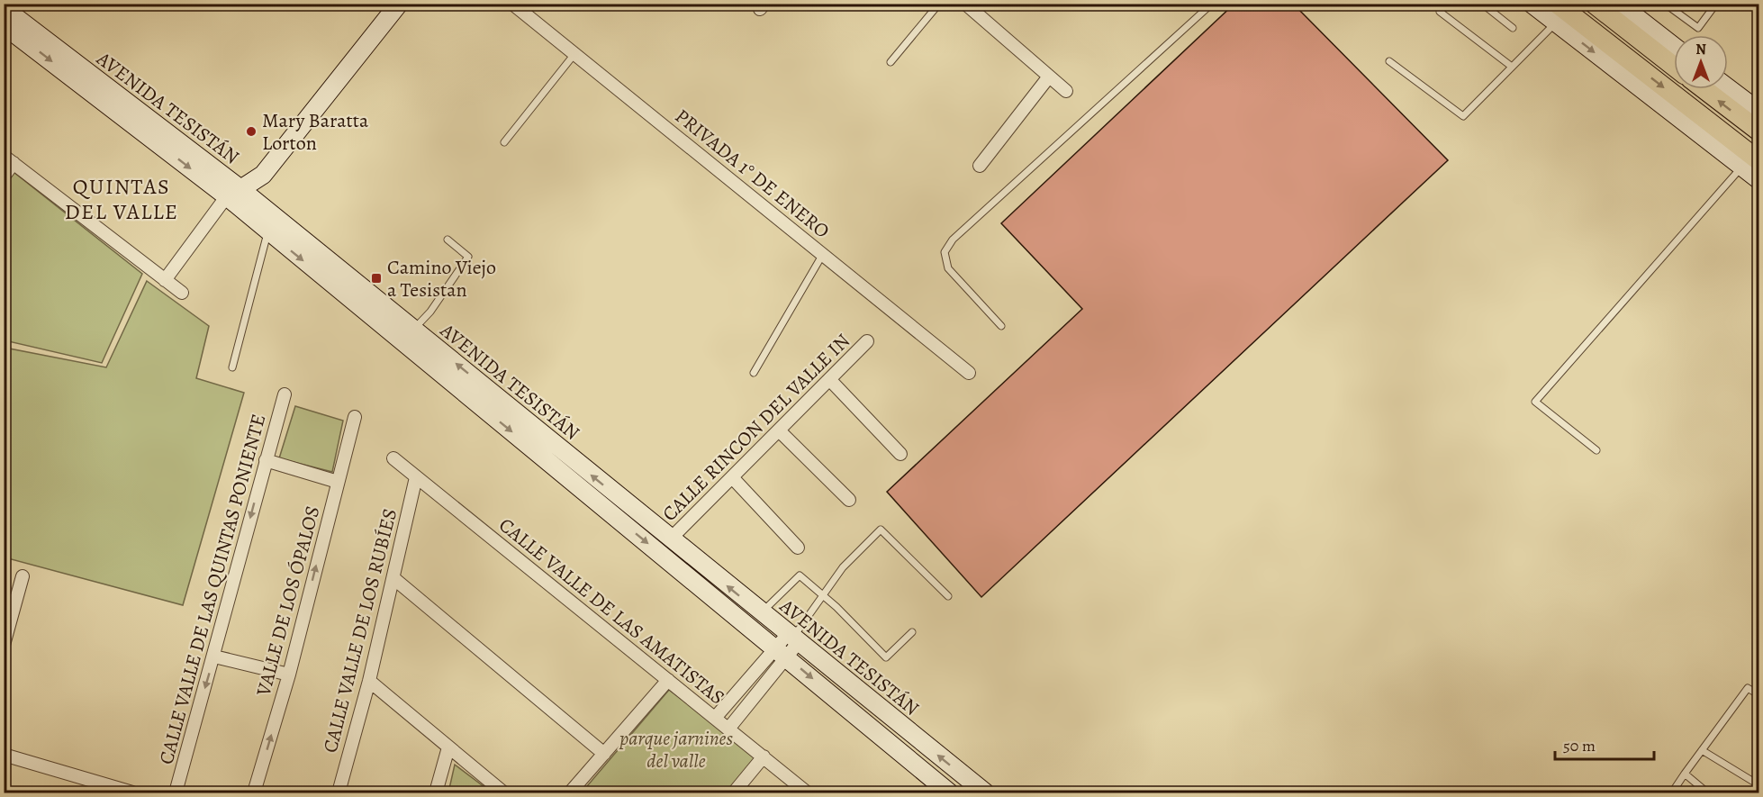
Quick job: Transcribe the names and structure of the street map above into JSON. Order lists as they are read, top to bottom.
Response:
{
  "streets": {
    "street": [
      "AVENIDA TESISTÁN",
      "PRIVADA 1° DE ENERO",
      "CALLE RINCON DEL VALLE IN",
      "CALLE VALLE DE LAS QUINTAS PONIENTE",
      "VALLE DE LOS ÓPALOS",
      "CALLE VALLE DE LAS AMATISTAS",
      "CALLE VALLE DE LOS RUBÍES"
    ]
  },
  "crossings": [
    ["AVENIDA TESISTÁN", "CALLE RINCON DEL VALLE IN"],
    ["CALLE VALLE DE LAS AMATISTAS", "CALLE VALLE DE LOS RUBÍES"]
  ],
  "one_way": ["CALLE VALLE DE LAS QUINTAS PONIENTE", "VALLE DE LOS ÓPALOS"],
  "districts": ["QUINTAS DEL VALLE"],
  "parks": ["parque jarnines del valle"],
  "places": {
    "other": ["Mary Baratta Lorton"],
    "transit": ["Camino Viejo a Tesistan"]
  },
  "scale_bar": "50 m",
  "north": "top"
}
